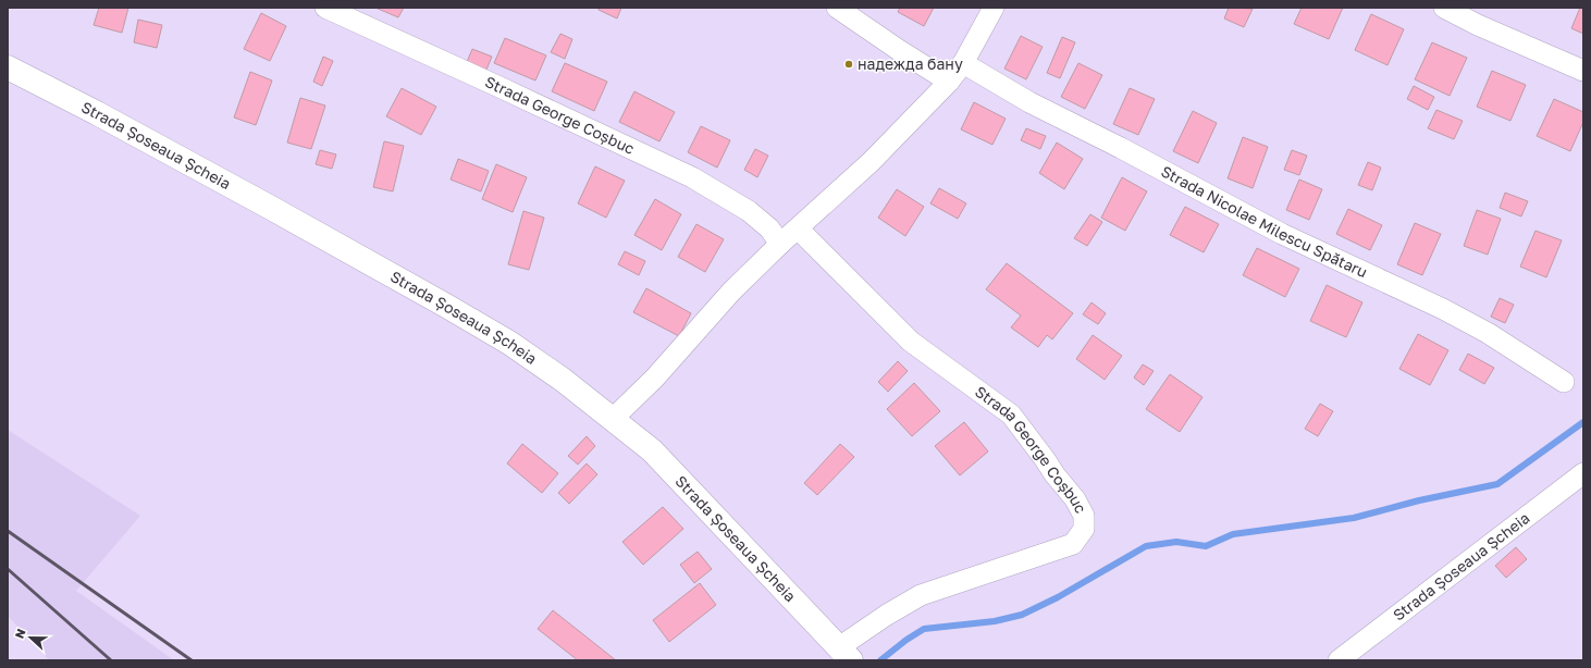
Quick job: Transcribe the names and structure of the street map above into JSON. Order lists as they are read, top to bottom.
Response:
{
  "streets": {
    "main road": ["Strada Șoseaua Șcheia"],
    "street": ["Strada George Coșbuc", "Strada Nicolae Milescu Spătaru"]
  },
  "crossings": [
    ["Strada George Coșbuc", "Strada Șoseaua Șcheia"]
  ],
  "places": ["надежда бану"],
  "north": "left"
}
